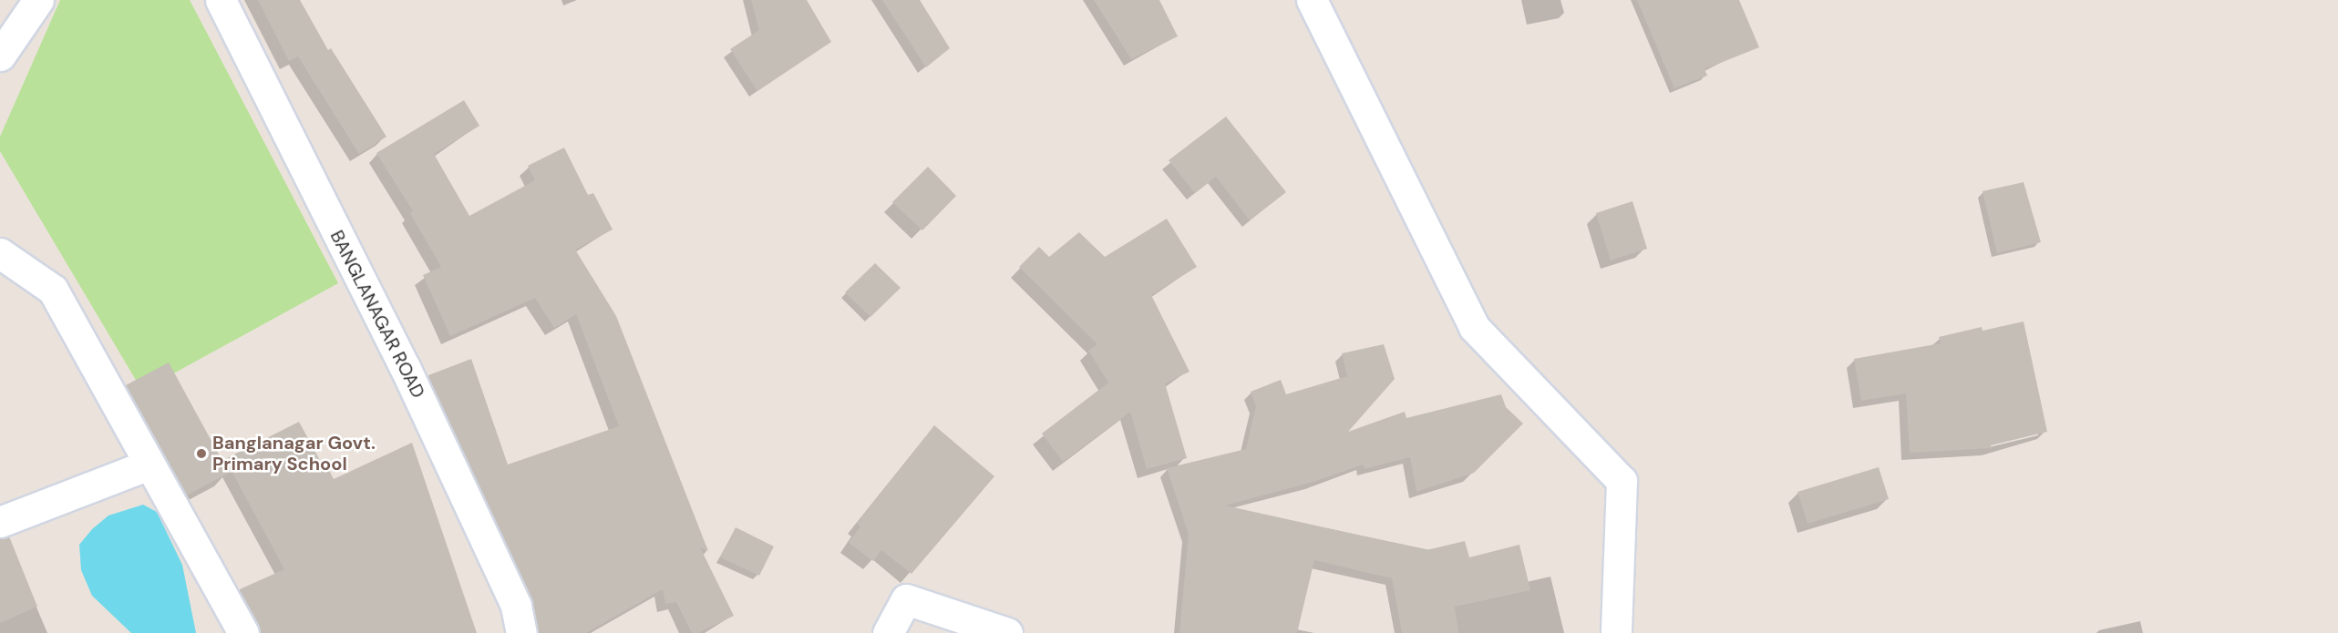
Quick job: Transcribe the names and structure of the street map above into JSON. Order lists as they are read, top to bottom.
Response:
{
  "streets": {
    "street": ["BANGLANAGAR ROAD"]
  },
  "places": ["Banglanagar Govt. Primary School"]
}
